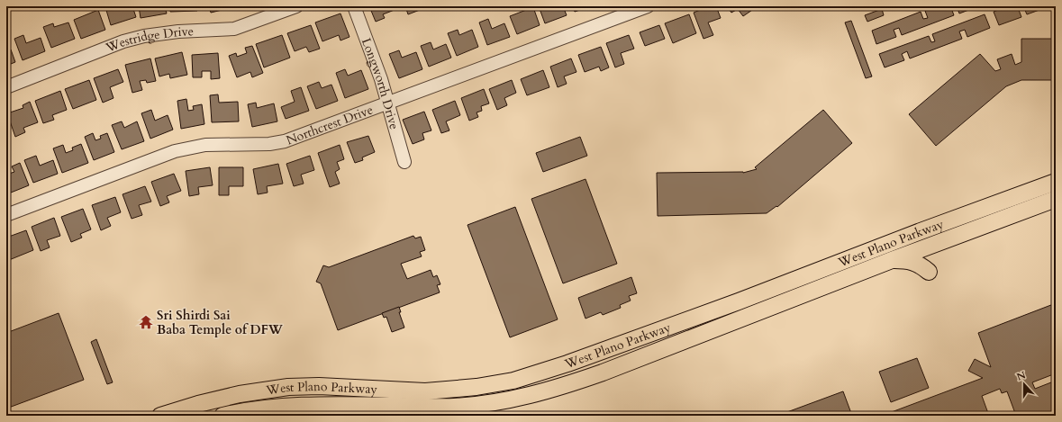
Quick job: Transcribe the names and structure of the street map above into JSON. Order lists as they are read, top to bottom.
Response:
{
  "streets": {
    "main road": ["West Plano Parkway"],
    "street": ["Westridge Drive", "Longworth Drive", "Northcrest Drive"]
  },
  "crossings": [
    ["Longworth Drive", "Northcrest Drive"]
  ],
  "places": {
    "temple": ["Sri Shirdi Sai Baba Temple of DFW"]
  },
  "north": "top"
}
